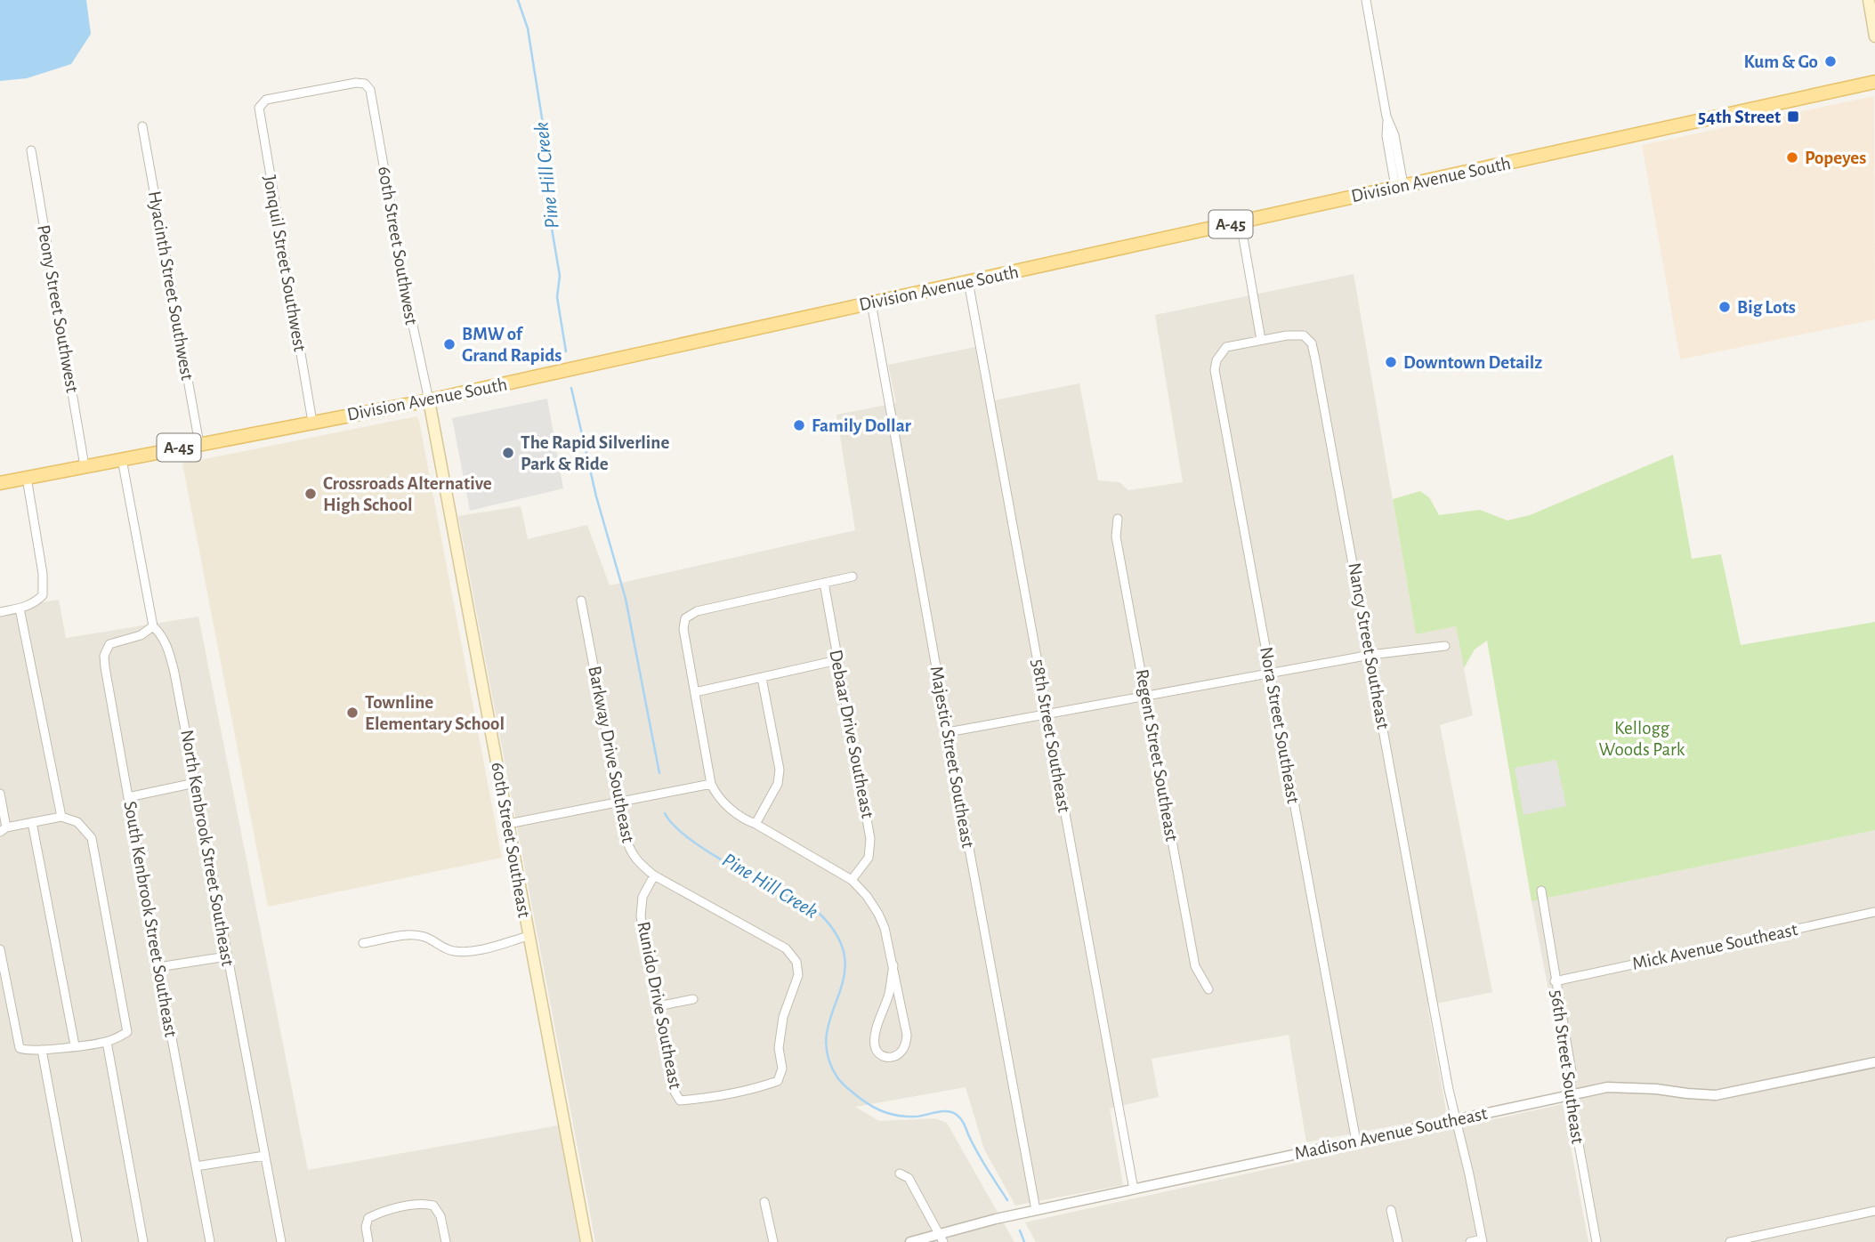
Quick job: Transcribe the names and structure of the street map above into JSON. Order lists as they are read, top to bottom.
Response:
{
  "streets": {
    "main road": ["Division Avenue South", "A-45", "60th Street Southeast"],
    "street": [
      "60th Street Southwest",
      "Jonquil Street Southwest",
      "Hyacinth Street Southwest",
      "Peony Street Southwest",
      "Nancy Street Southeast",
      "Nora Street Southeast",
      "Debaar Drive Southeast",
      "58th Street Southeast",
      "Barkway Drive Southeast",
      "Regent Street Southeast",
      "Majestic Street Southeast",
      "North Kenbrook Street Southeast",
      "South Kenbrook Street Southeast",
      "Mick Avenue Southeast",
      "Runido Drive Southeast",
      "56th Street Southeast",
      "Madison Avenue Southeast"
    ]
  },
  "crossings": [
    ["Division Avenue South", "60th Street Southwest"],
    ["Division Avenue South", "Jonquil Street Southwest"],
    ["Division Avenue South", "Hyacinth Street Southwest"],
    ["Division Avenue South", "Peony Street Southwest"],
    ["Division Avenue South", "58th Street Southeast"],
    ["Division Avenue South", "Majestic Street Southeast"],
    ["Division Avenue South", "60th Street Southeast"],
    ["Division Avenue South", "North Kenbrook Street Southeast"],
    ["60th Street Southwest", "Jonquil Street Southwest"],
    ["60th Street Southwest", "60th Street Southeast"],
    ["Nancy Street Southeast", "Nora Street Southeast"],
    ["Nancy Street Southeast", "Madison Avenue Southeast"],
    ["Nora Street Southeast", "Madison Avenue Southeast"],
    ["58th Street Southeast", "Madison Avenue Southeast"],
    ["Barkway Drive Southeast", "Runido Drive Southeast"],
    ["Majestic Street Southeast", "Madison Avenue Southeast"],
    ["North Kenbrook Street Southeast", "South Kenbrook Street Southeast"],
    ["Mick Avenue Southeast", "56th Street Southeast"],
    ["56th Street Southeast", "Madison Avenue Southeast"]
  ],
  "water": ["Pine Hill Creek"],
  "parks": ["Kellogg Woods Park"],
  "places": {
    "other": [
      "Kum & Go",
      "Popeyes",
      "Big Lots",
      "BMW of Grand Rapids",
      "Downtown Detailz",
      "Family Dollar",
      "The Rapid Silverline Park & Ride",
      "Crossroads Alternative High School",
      "Townline Elementary School"
    ],
    "transit": ["54th Street"]
  }
}
